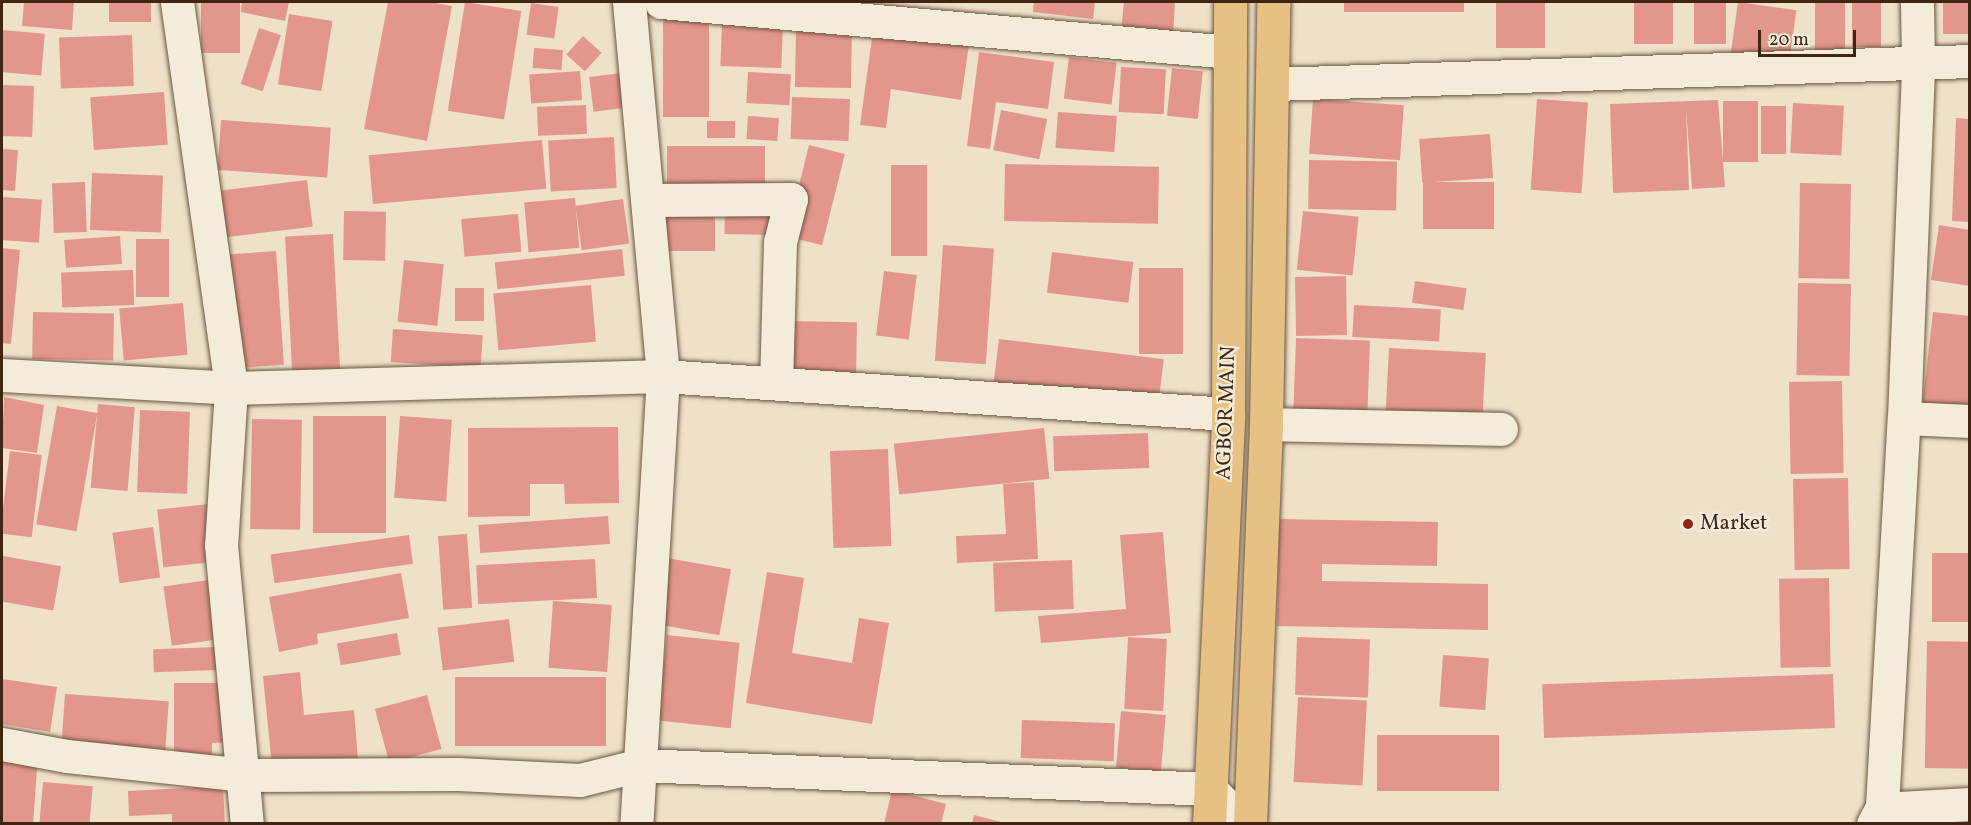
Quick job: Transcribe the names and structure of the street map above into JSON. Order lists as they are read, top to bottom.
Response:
{
  "streets": {
    "main road": ["AGBOR MAIN"]
  },
  "places": ["Market"],
  "scale_bar": "20 m"
}
